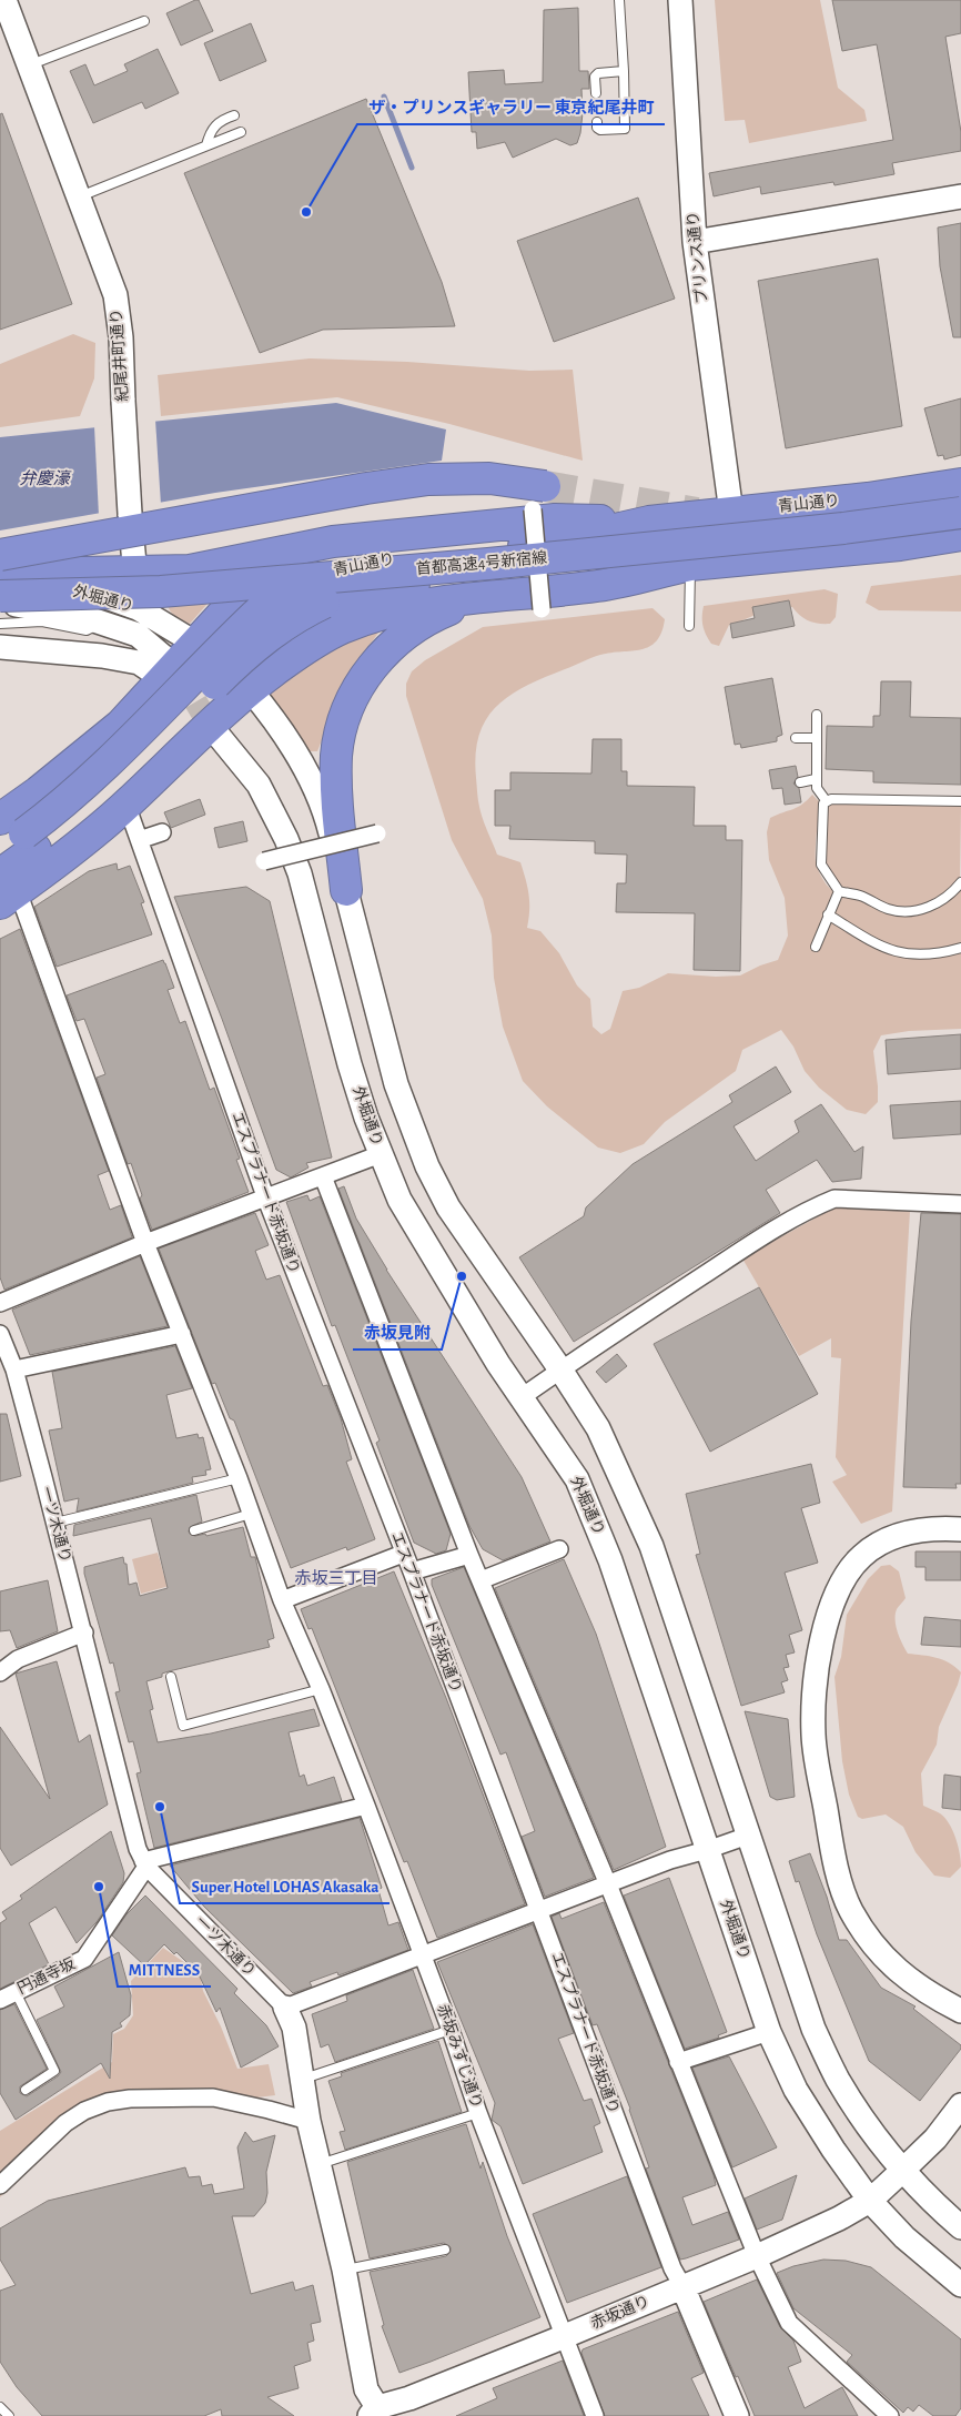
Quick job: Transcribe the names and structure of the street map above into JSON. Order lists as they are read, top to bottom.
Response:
{
  "streets": {
    "highway": ["青山通り", "首都高速4号新宿線"],
    "main road": [
      "プリンス通り",
      "紀尾井町通り",
      "外堀通り",
      "エスプラナード赤坂通り",
      "一ツ木通り",
      "赤坂通り"
    ],
    "street": ["円通寺坂", "赤坂みすじ通り"]
  },
  "crossings": [
    ["プリンス通り", "青山通り"],
    ["紀尾井町通り", "外堀通り"],
    ["青山通り", "赤坂みすじ通り"],
    ["外堀通り", "赤坂通り"],
    ["エスプラナード赤坂通り", "赤坂通り"],
    ["一ツ木通り", "円通寺坂"],
    ["一ツ木通り", "赤坂通り"],
    ["赤坂みすじ通り", "赤坂通り"]
  ],
  "districts": ["赤坂三丁目"],
  "water": ["弁慶濠"],
  "places": [
    "ザ・プリンスギャラリー 東京紀尾井町",
    "赤坂見附",
    "Super Hotel LOHAS Akasaka",
    "MITTNESS"
  ]
}
